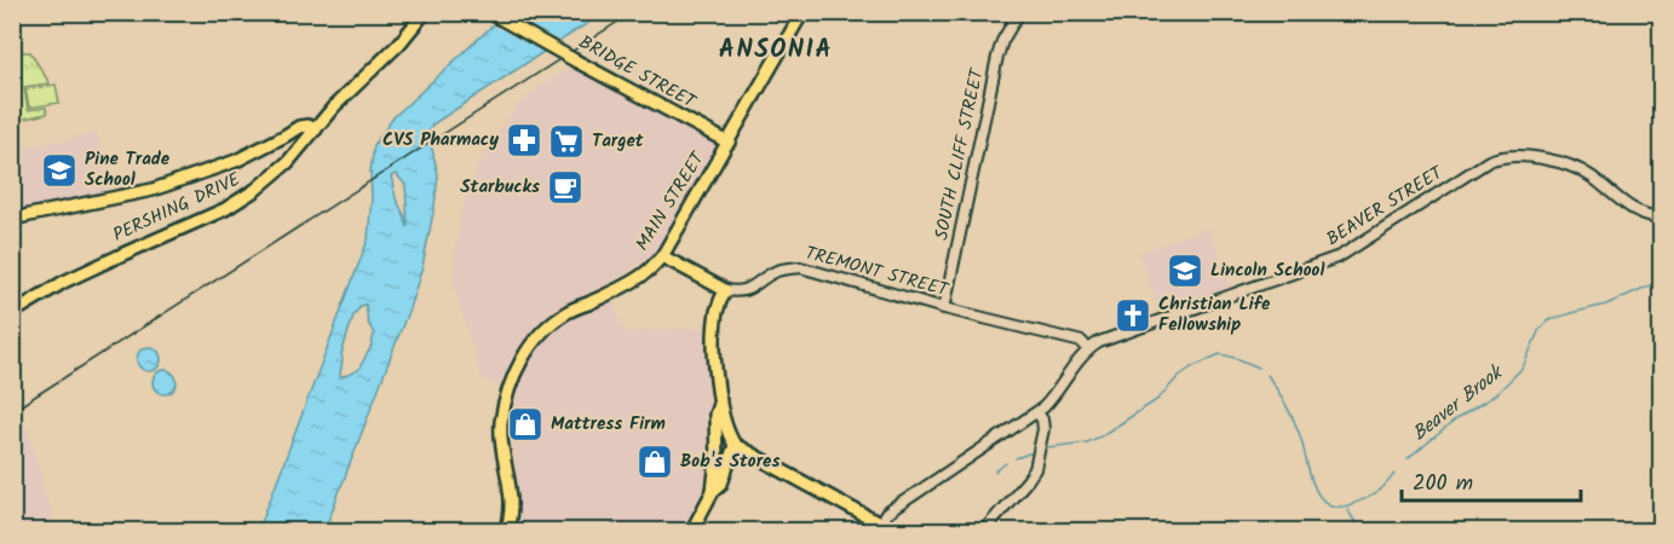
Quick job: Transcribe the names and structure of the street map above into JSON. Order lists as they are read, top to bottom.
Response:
{
  "streets": {
    "main road": ["BRIDGE STREET", "MAIN STREET", "PERSHING DRIVE"],
    "street": ["SOUTH CLIFF STREET", "BEAVER STREET", "TREMONT STREET"]
  },
  "crossings": [
    ["BRIDGE STREET", "MAIN STREET"],
    ["SOUTH CLIFF STREET", "TREMONT STREET"],
    ["BEAVER STREET", "TREMONT STREET"]
  ],
  "districts": ["ANSONIA"],
  "water": ["Beaver Brook"],
  "places": {
    "pharmacy": ["CVS Pharmacy"],
    "supermarket": ["Target"],
    "school or university": ["Pine Trade School", "Lincoln School"],
    "cafe": ["Starbucks"],
    "church": ["Christian Life Fellowship"],
    "shop": ["Mattress Firm", "Bob's Stores"]
  },
  "scale_bar": "200 m"
}
